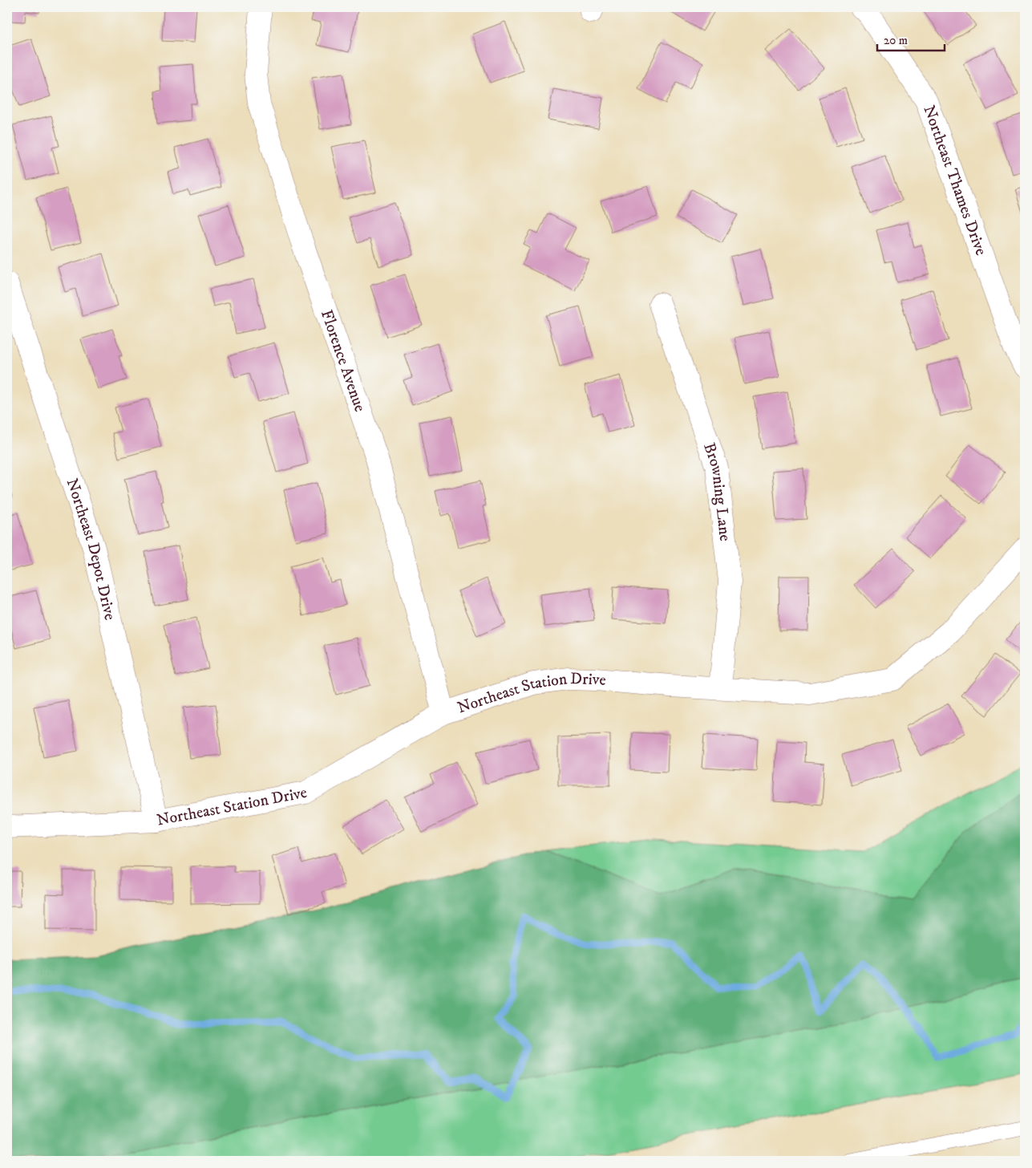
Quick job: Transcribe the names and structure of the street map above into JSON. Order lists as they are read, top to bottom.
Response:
{
  "streets": {
    "street": [
      "Northeast Thames Drive",
      "Florence Avenue",
      "Browning Lane",
      "Northeast Depot Drive",
      "Northeast Station Drive"
    ]
  },
  "crossings": [
    ["Florence Avenue", "Northeast Station Drive"],
    ["Browning Lane", "Northeast Station Drive"],
    ["Northeast Depot Drive", "Northeast Station Drive"]
  ],
  "scale_bar": "20 m"
}
